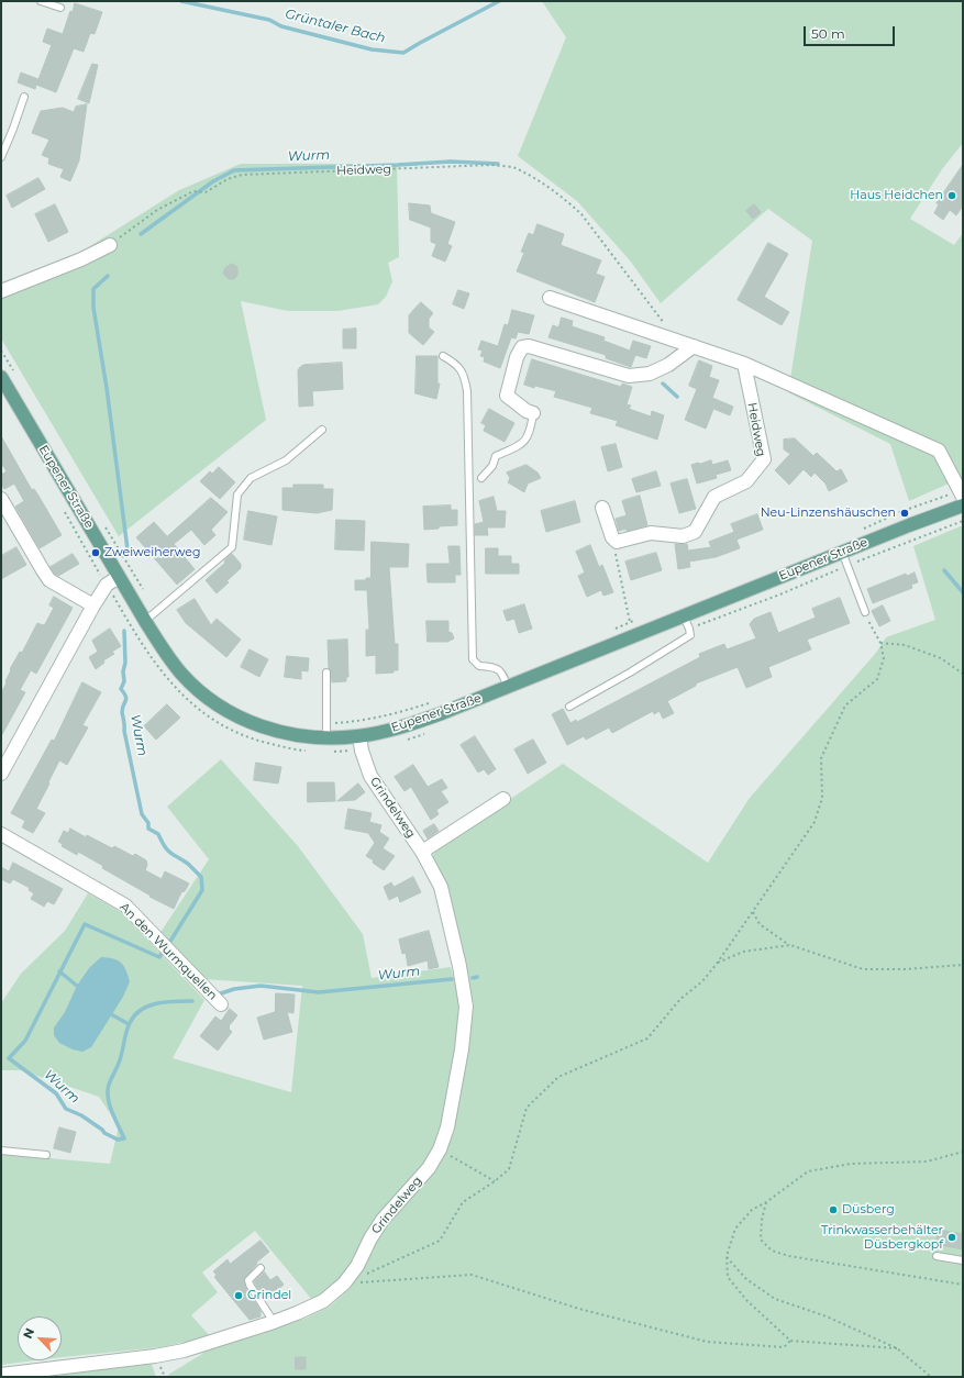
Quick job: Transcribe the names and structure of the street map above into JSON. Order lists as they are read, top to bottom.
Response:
{
  "streets": {
    "main road": ["Eupener Straße"],
    "street": ["Heidweg", "Grindelweg", "An den Wurmquellen"]
  },
  "crossings": [
    ["Eupener Straße", "Grindelweg"]
  ],
  "water": ["Grüntaler Bach", "Wurm"],
  "places": [
    "Haus Heidchen",
    "Neu-Linzenshäuschen",
    "Zweiweiherweg",
    "Düsberg",
    "Trinkwasserbehälter Düsbergkopf",
    "Grindel"
  ],
  "scale_bar": "50 m",
  "north": "top left"
}
